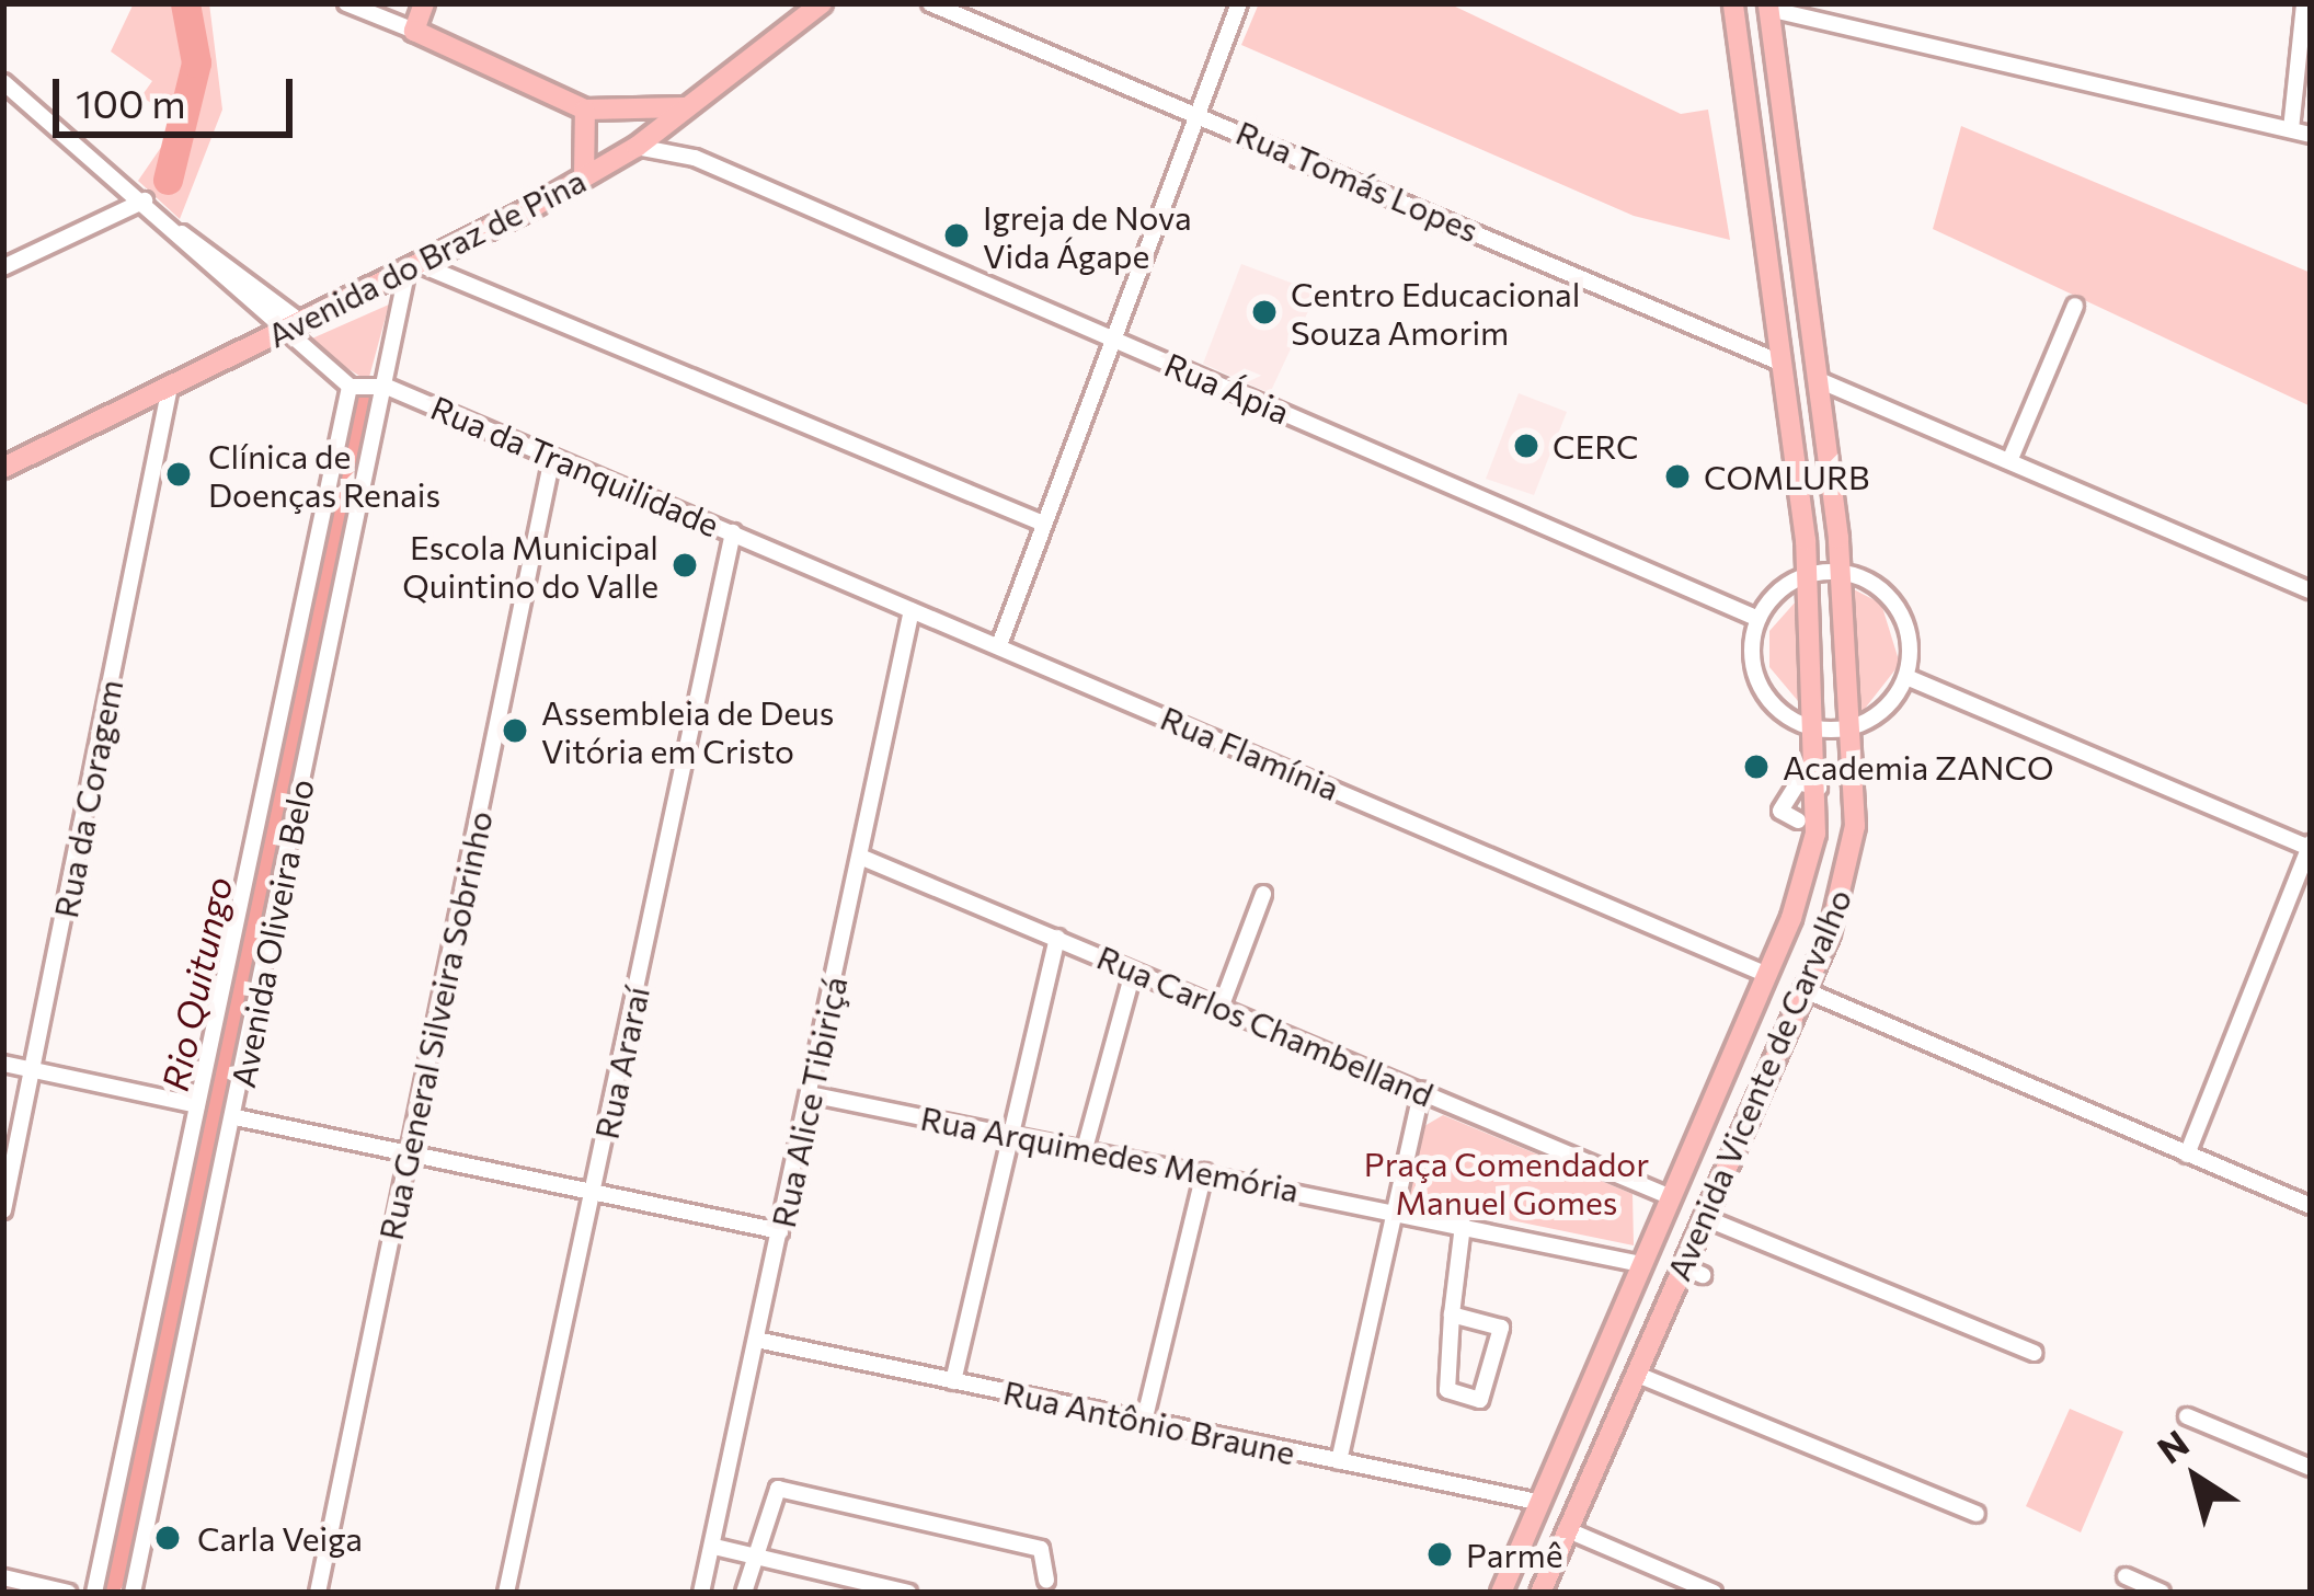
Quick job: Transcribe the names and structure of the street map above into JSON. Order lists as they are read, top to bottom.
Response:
{
  "streets": {
    "main road": ["Avenida do Braz de Pina", "Avenida Vicente de Carvalho"],
    "street": [
      "Rua Tomás Lopes",
      "Rua Ápia",
      "Rua da Tranquilidade",
      "Rua Flamínia",
      "Rua da Coragem",
      "Avenida Oliveira Belo",
      "Rua General Silveira Sobrinho",
      "Rua Carlos Chambelland",
      "Rua Araraí",
      "Rua Alice Tibiriçá",
      "Rua Arquimedes Memória",
      "Rua Antônio Braune"
    ]
  },
  "crossings": [
    ["Rua Tomás Lopes", "Avenida Vicente de Carvalho"],
    ["Avenida do Braz de Pina", "Rua Ápia"],
    ["Avenida do Braz de Pina", "Rua da Coragem"],
    ["Avenida do Braz de Pina", "Avenida Oliveira Belo"],
    ["Rua da Tranquilidade", "Rua Flamínia"],
    ["Rua da Tranquilidade", "Avenida Oliveira Belo"],
    ["Rua da Tranquilidade", "Rua General Silveira Sobrinho"],
    ["Rua da Tranquilidade", "Rua Araraí"],
    ["Rua Flamínia", "Rua Araraí"],
    ["Rua Flamínia", "Avenida Vicente de Carvalho"],
    ["Rua Flamínia", "Rua Alice Tibiriçá"],
    ["Rua Carlos Chambelland", "Avenida Vicente de Carvalho"],
    ["Rua Carlos Chambelland", "Rua Alice Tibiriçá"],
    ["Avenida Vicente de Carvalho", "Rua Arquimedes Memória"],
    ["Avenida Vicente de Carvalho", "Rua Antônio Braune"],
    ["Rua Alice Tibiriçá", "Rua Arquimedes Memória"],
    ["Rua Alice Tibiriçá", "Rua Antônio Braune"]
  ],
  "water": ["Rio Quitungo"],
  "parks": ["Praça Comendador Manuel Gomes"],
  "places": [
    "Igreja de Nova Vida Ágape",
    "Centro Educacional Souza Amorim",
    "CERC",
    "Clínica de Doenças Renais",
    "COMLURB",
    "Escola Municipal Quintino do Valle",
    "Assembleia de Deus Vitória em Cristo",
    "Academia ZANCO",
    "Carla Veiga",
    "Parmê"
  ],
  "scale_bar": "100 m",
  "north": "top left"
}
